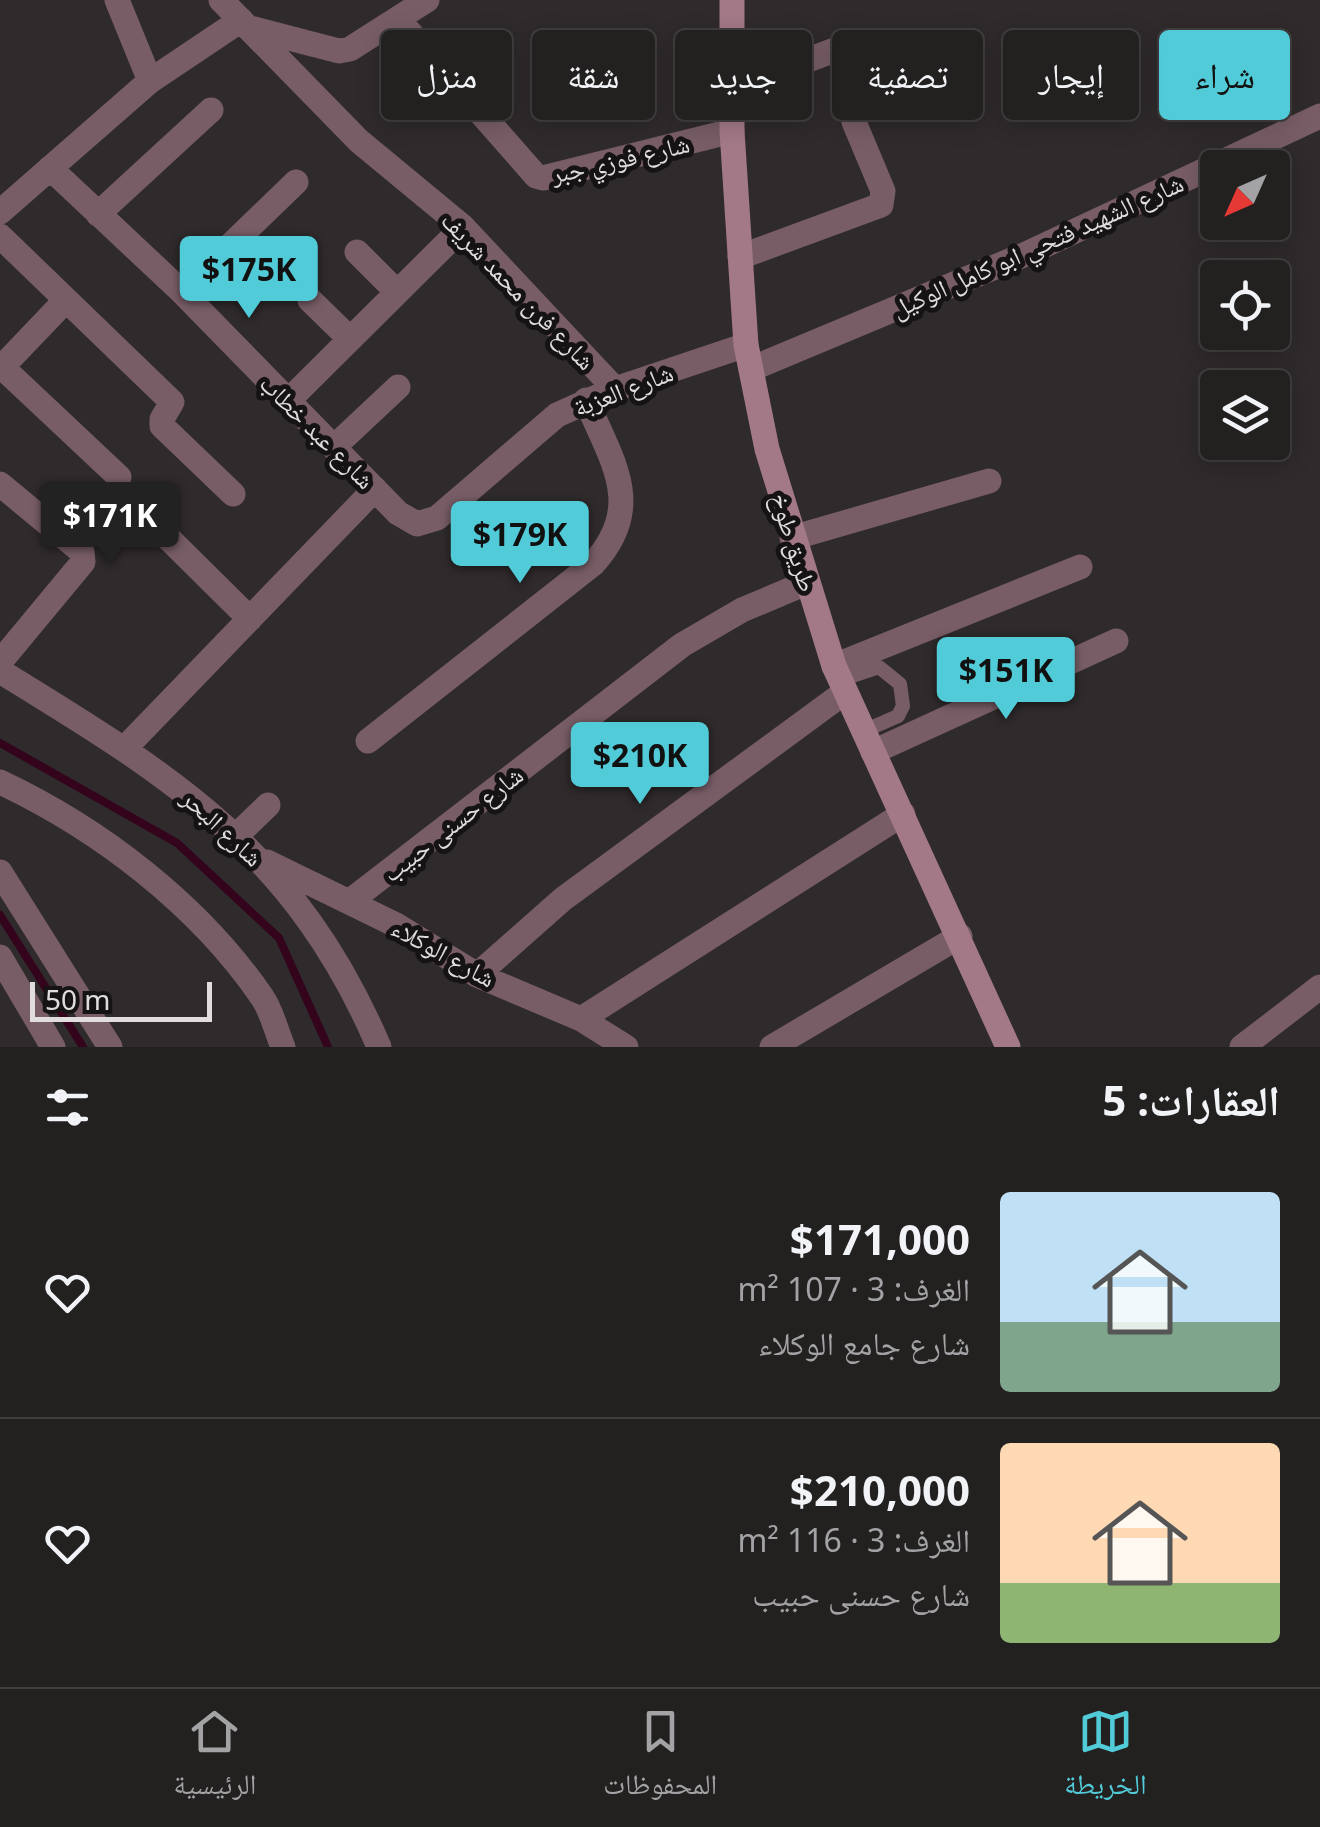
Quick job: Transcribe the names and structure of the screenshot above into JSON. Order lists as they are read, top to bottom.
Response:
{
  "streets": {
    "main road": ["طريق طوخ"],
    "street": [
      "شارع فوزي جبر",
      "شارع الشهيد فتحي ابو كامل الوكيل",
      "شارع فرن محمد شريف",
      "شارع العزبة",
      "شارع عبد خطاب",
      "شارع حسنى حبيب",
      "شارع البحر",
      "شارع الوكلاء"
    ]
  },
  "crossings": [
    ["شارع فوزي جبر", "طريق طوخ"],
    ["شارع الشهيد فتحي ابو كامل الوكيل", "شارع العزبة"],
    ["شارع الشهيد فتحي ابو كامل الوكيل", "طريق طوخ"],
    ["شارع فرن محمد شريف", "شارع العزبة"],
    ["شارع العزبة", "شارع عبد خطاب"],
    ["شارع العزبة", "طريق طوخ"],
    ["طريق طوخ", "شارع حسنى حبيب"],
    ["شارع حسنى حبيب", "شارع الوكلاء"],
    ["شارع البحر", "شارع الوكلاء"]
  ],
  "scale_bar": "50 m",
  "north": "bottom left",
  "page": {
    "chip": [
      "شراء",
      "إيجار",
      "تصفية",
      "جديد",
      "شقة",
      "منزل"
    ],
    "price": [
      "$175K",
      "$171K",
      "$179K",
      "$151K",
      "$210K"
    ],
    "scale": "50 m",
    "heading": "العقارات: 5",
    "list": [
      {
        "name": "$171,000",
        "note": "الغرف: 3 · 107 m² · شارع جامع الوكلاء"
      },
      {
        "name": "$210,000",
        "note": "الغرف: 3 · 116 m² · شارع حسنى حبيب"
      }
    ],
    "tabs": ["الخريطة", "المحفوظات", "الرئيسية"]
  }
}
